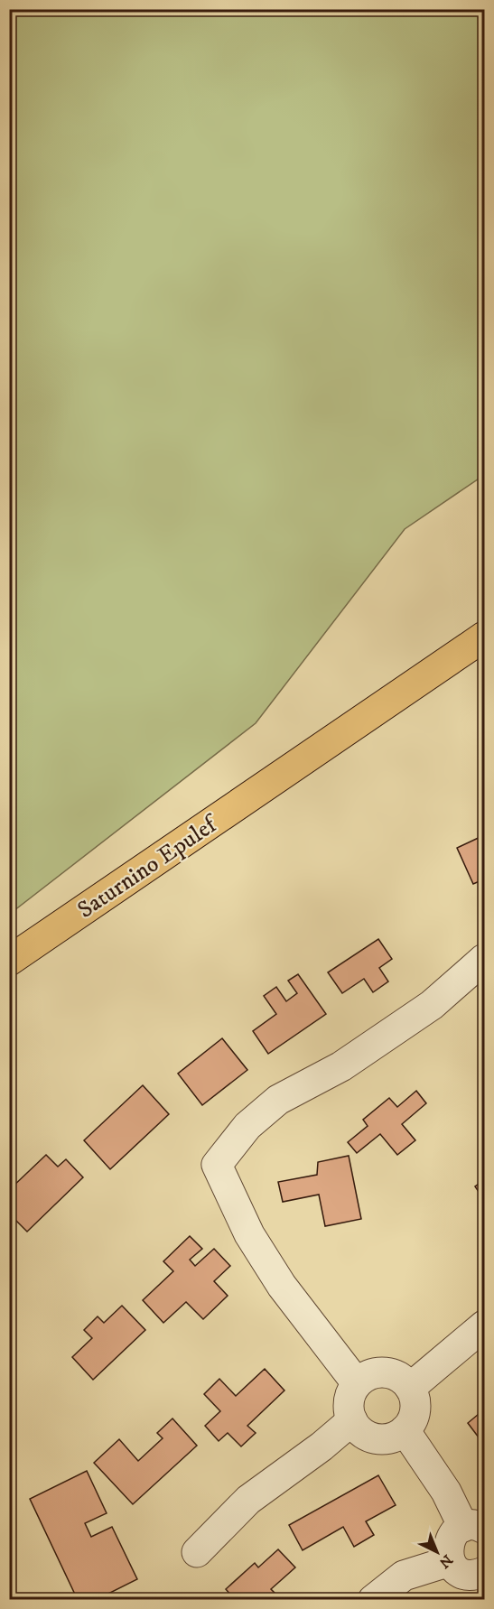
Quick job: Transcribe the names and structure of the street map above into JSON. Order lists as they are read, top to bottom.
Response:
{
  "streets": {
    "main road": ["Saturnino Epulef"]
  },
  "north": "bottom right"
}
